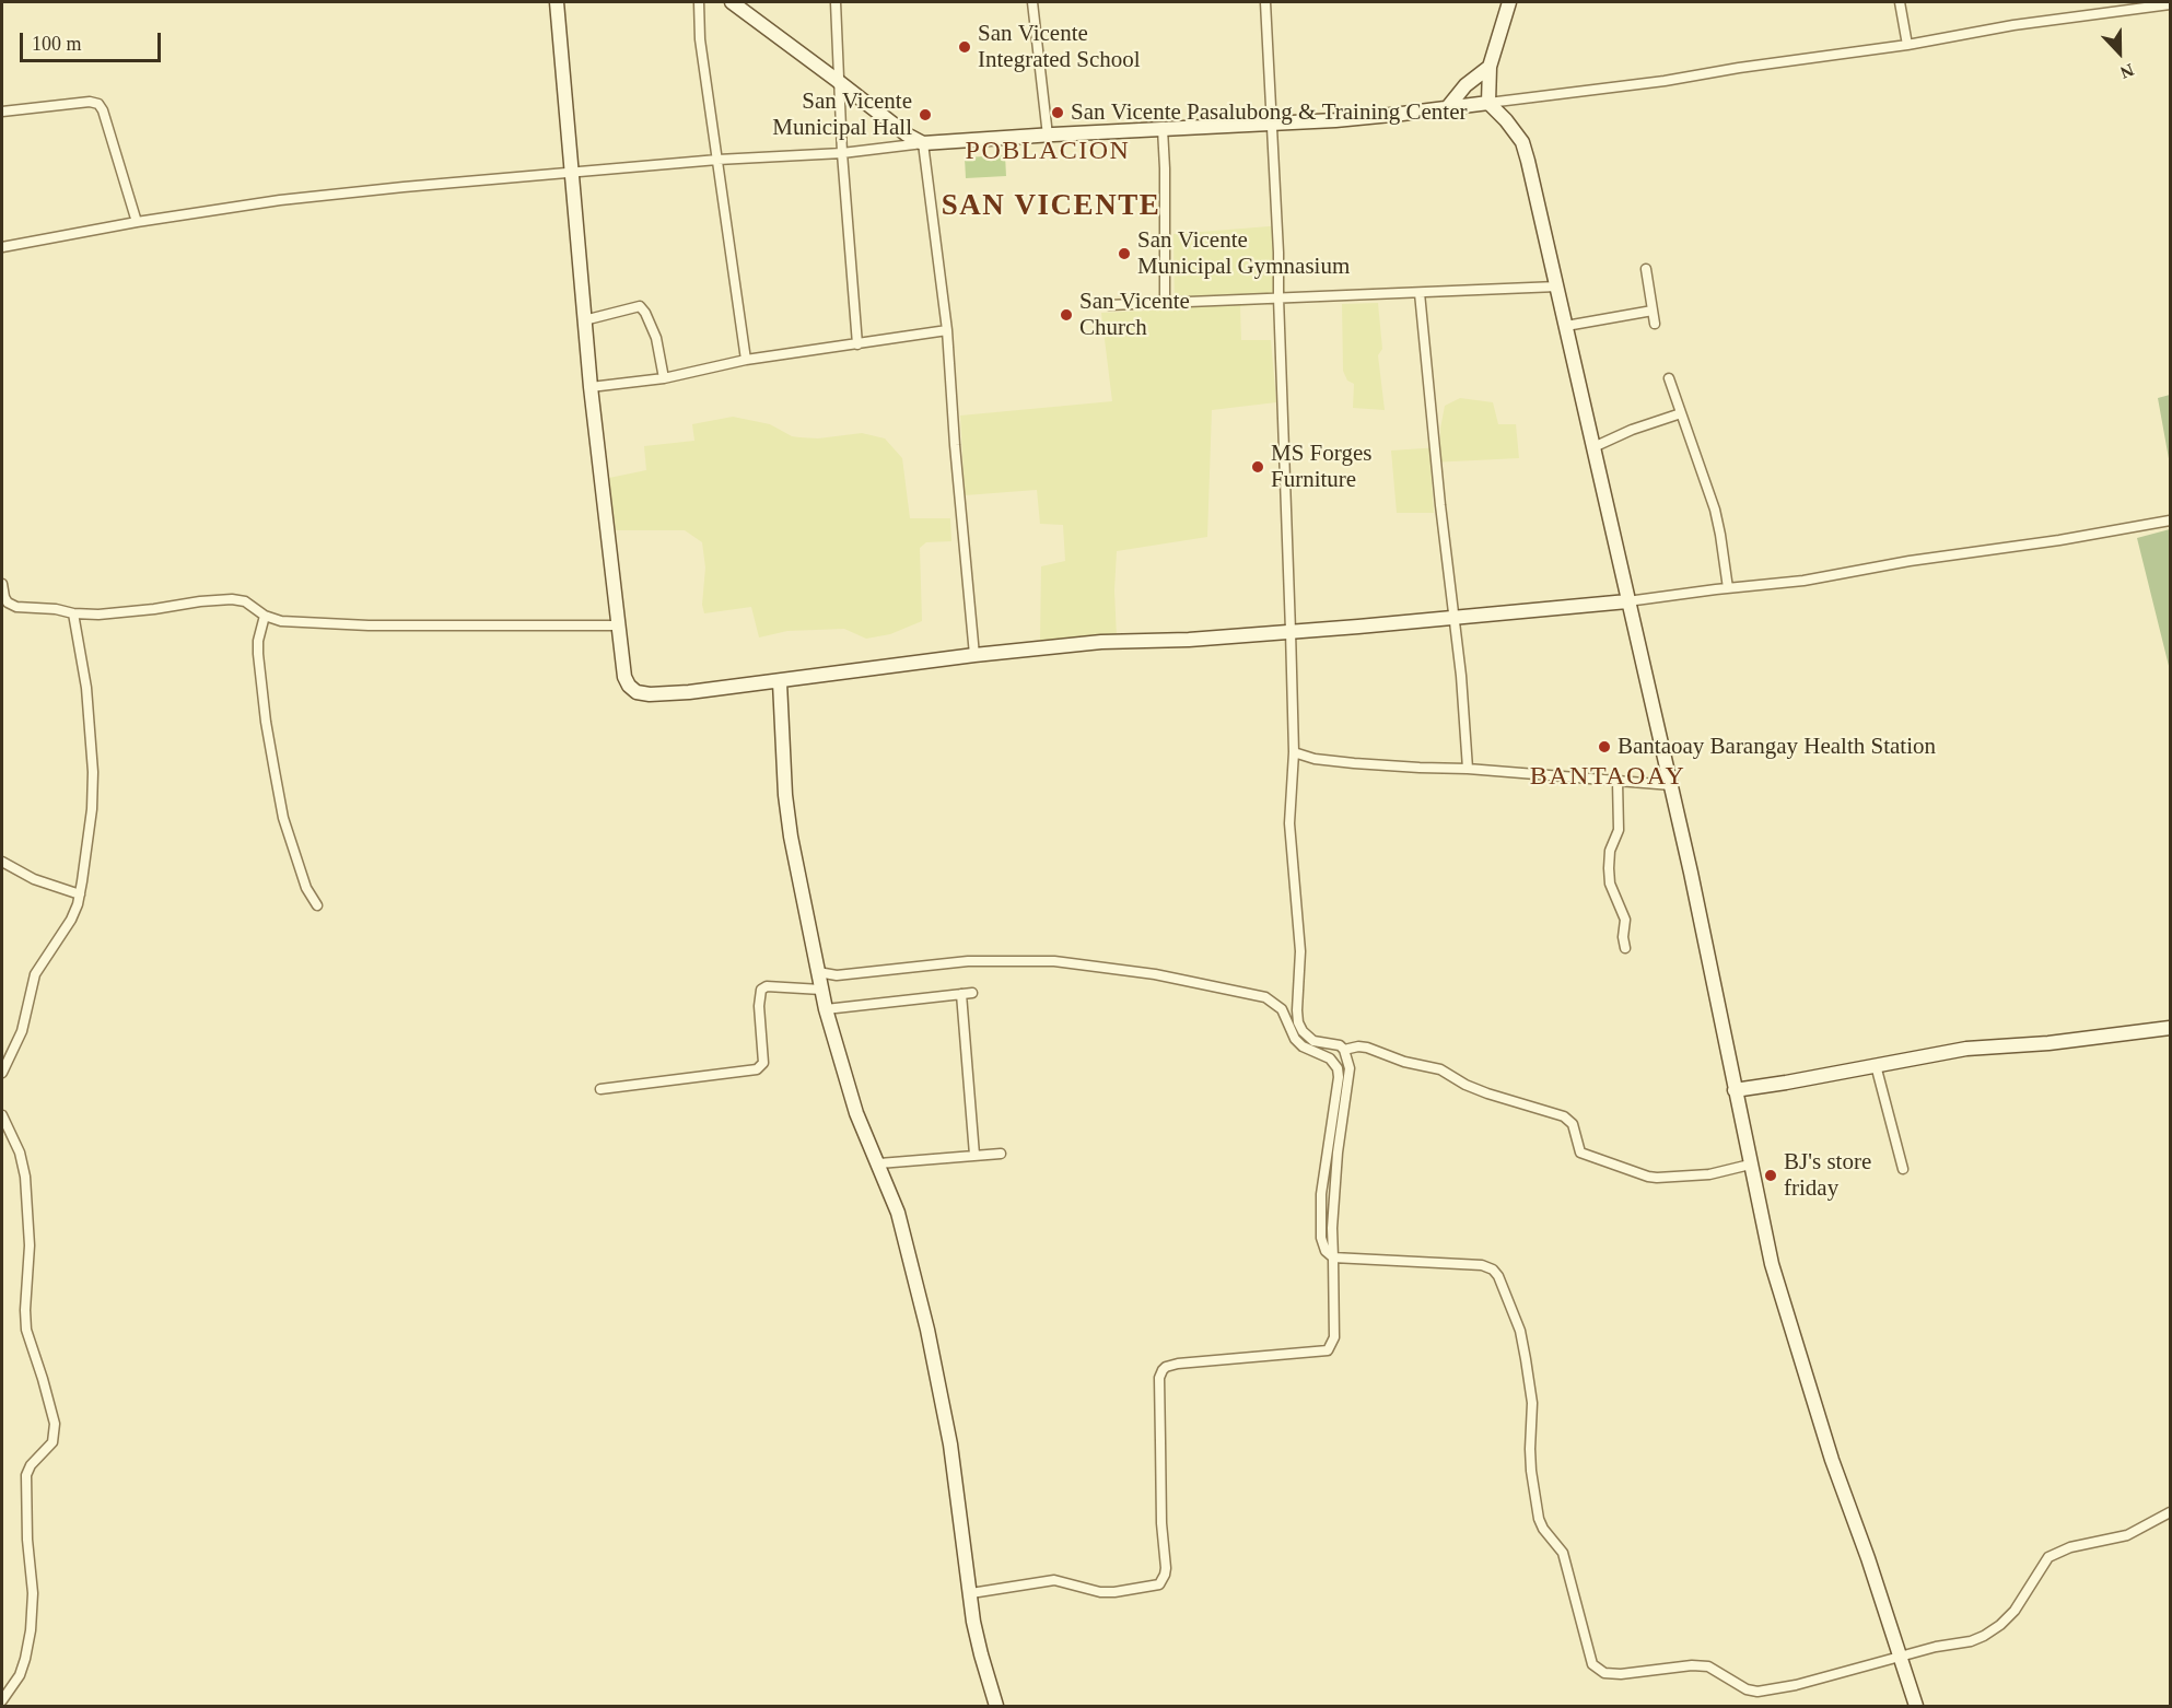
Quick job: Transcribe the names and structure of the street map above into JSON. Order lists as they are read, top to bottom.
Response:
{
  "districts": ["POBLACION", "SAN VICENTE", "BANTAOAY"],
  "places": [
    "San Vicente Integrated School",
    "San Vicente Pasalubong & Training Center",
    "San Vicente Municipal Hall",
    "San Vicente Municipal Gymnasium",
    "San Vicente Church",
    "MS Forges Furniture",
    "Bantaoay Barangay Health Station",
    "BJ's store friday"
  ],
  "scale_bar": "100 m",
  "north": "bottom"
}
